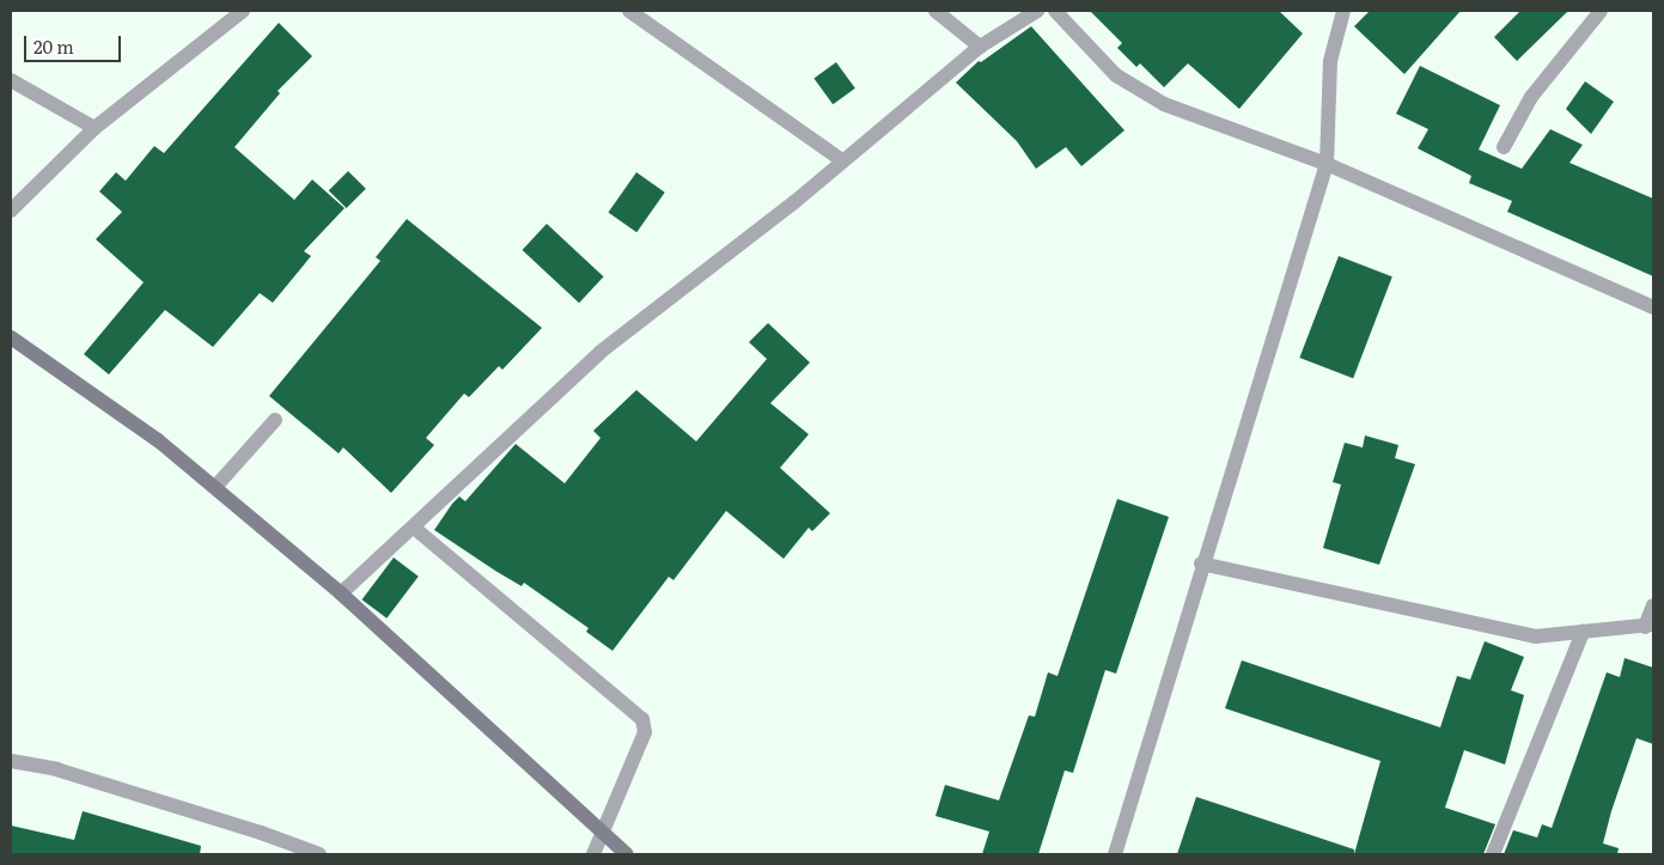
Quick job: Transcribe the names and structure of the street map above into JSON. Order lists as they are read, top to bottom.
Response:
{
  "scale_bar": "20 m"
}
